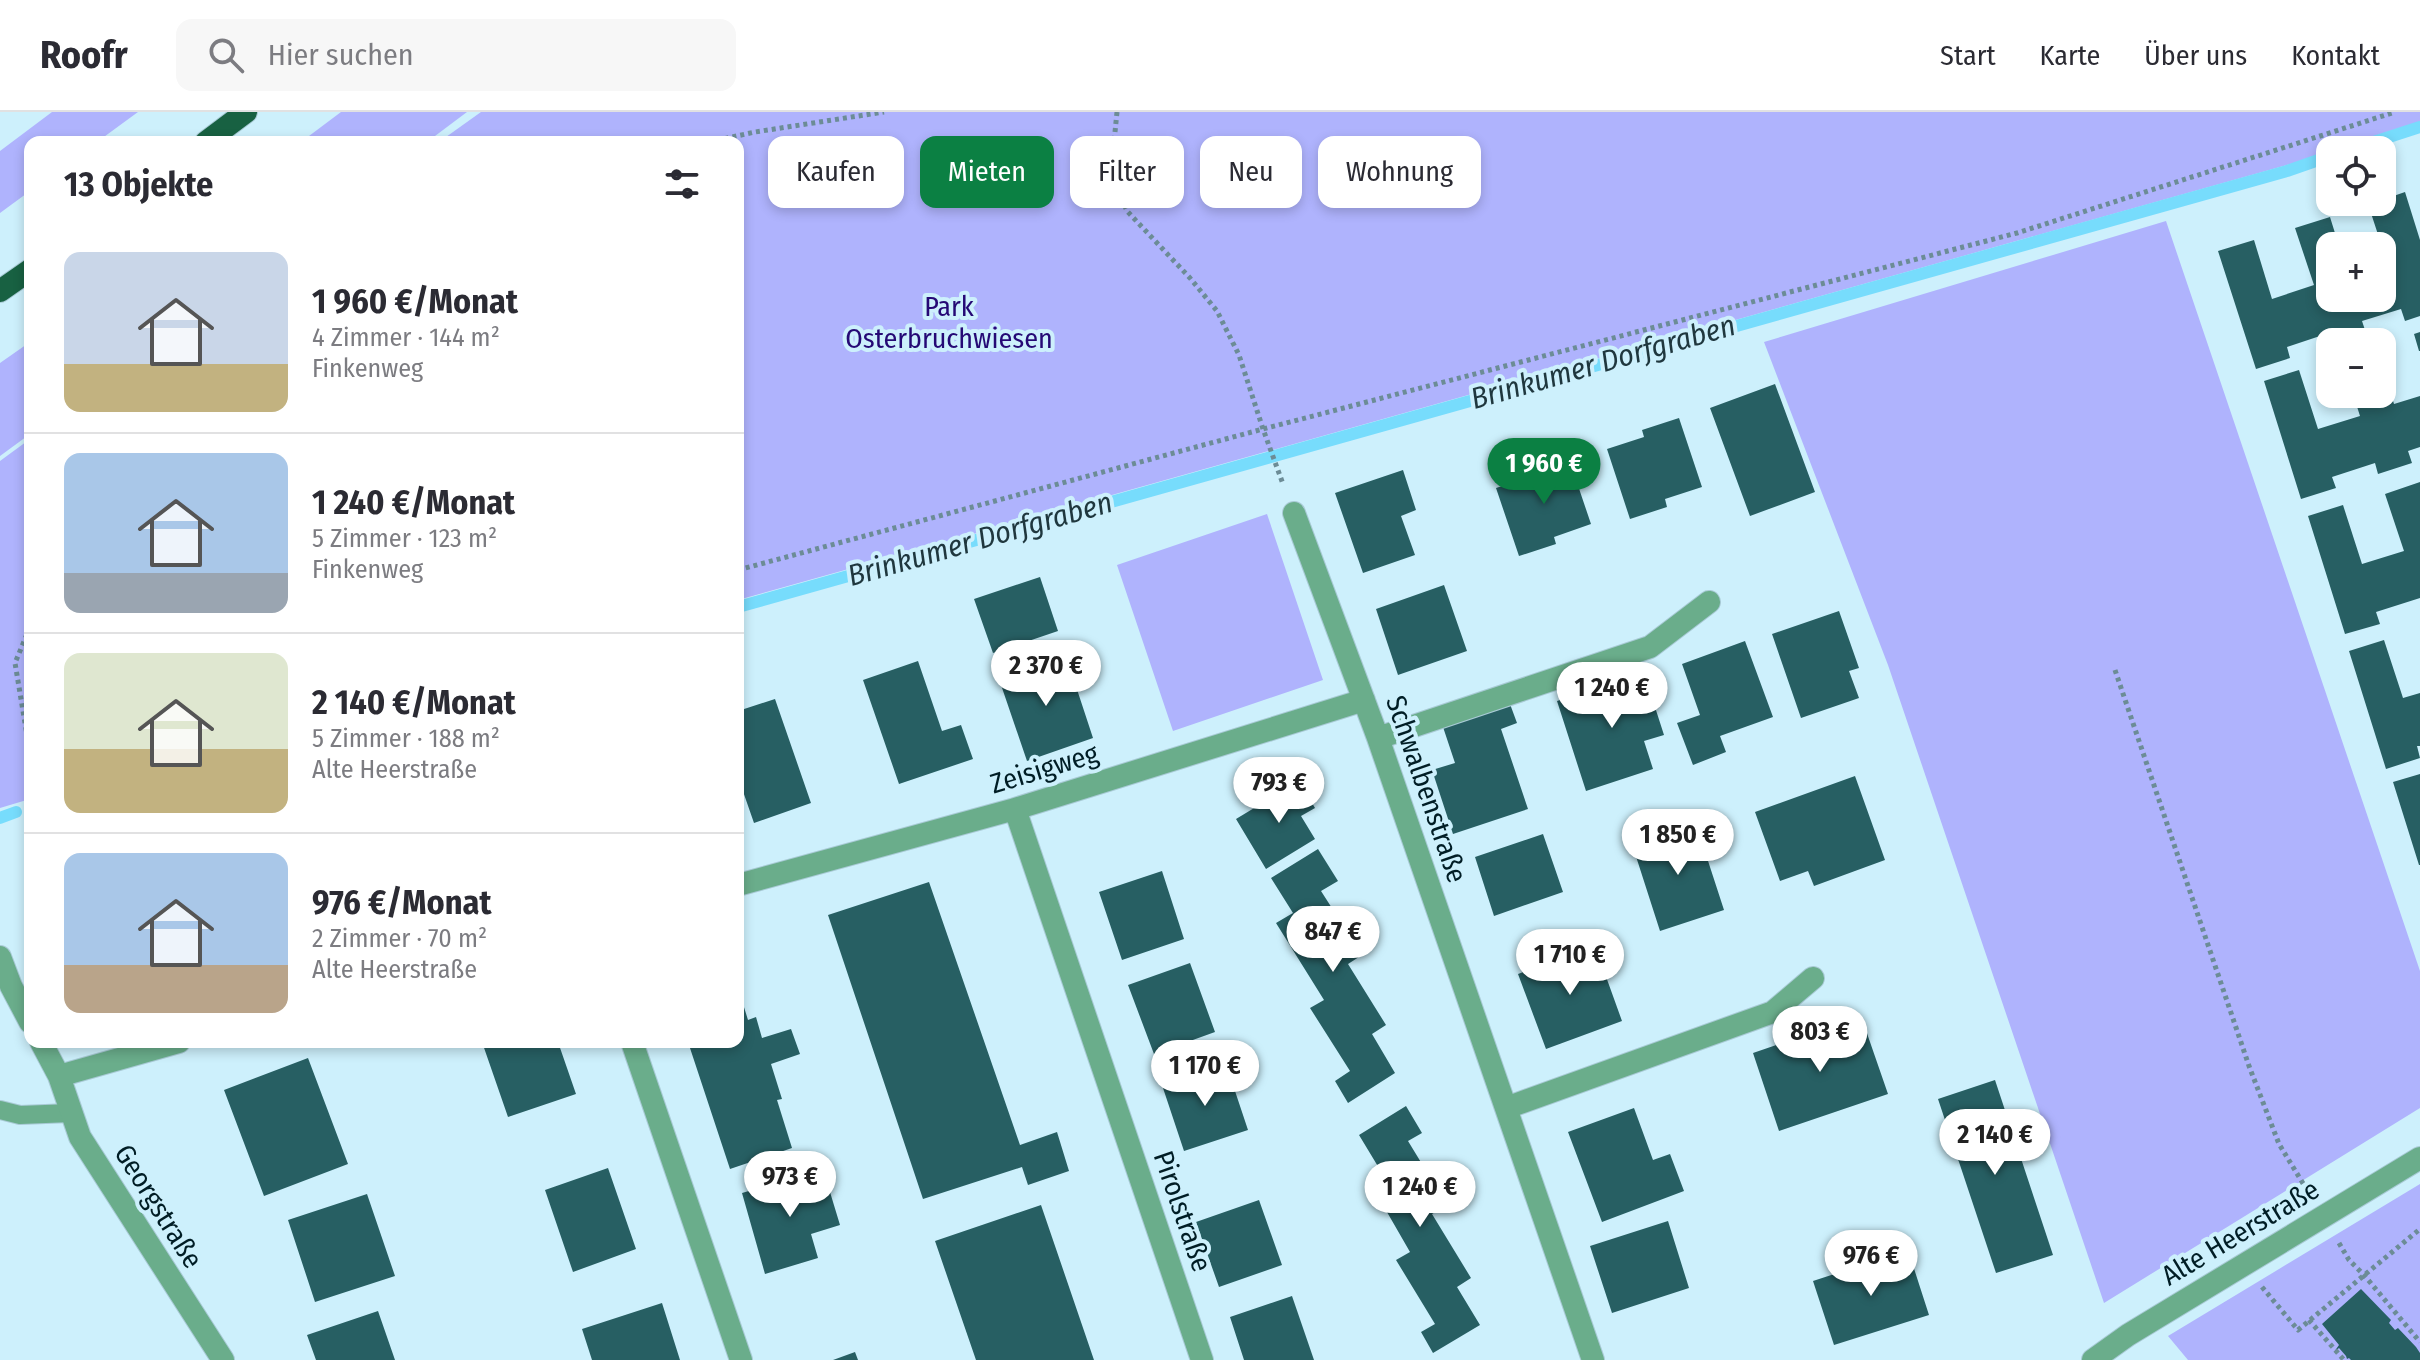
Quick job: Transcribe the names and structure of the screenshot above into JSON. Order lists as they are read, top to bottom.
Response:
{
  "streets": {
    "street": [
      "Zeisigweg",
      "Schwalbenstraße",
      "Georgstraße",
      "Pirolstraße",
      "Alte Heerstraße"
    ]
  },
  "crossings": [
    ["Zeisigweg", "Schwalbenstraße"],
    ["Zeisigweg", "Pirolstraße"]
  ],
  "water": ["Brinkumer Dorfgraben"],
  "parks": ["Park Osterbruchwiesen"],
  "page": {
    "header": "Roofr",
    "search": "Hier suchen",
    "nav": [
      "Start",
      "Karte",
      "Über uns",
      "Kontakt"
    ],
    "map_buttons": ["+", "−"],
    "chip": [
      "Kaufen",
      "Mieten",
      "Filter",
      "Neu",
      "Wohnung"
    ],
    "heading": "13 Objekte",
    "list": [
      {
        "name": "1 960 €/Monat",
        "note": "4 Zimmer · 144 m² · Finkenweg"
      },
      {
        "name": "1 240 €/Monat",
        "note": "5 Zimmer · 123 m² · Finkenweg"
      },
      {
        "name": "2 140 €/Monat",
        "note": "5 Zimmer · 188 m² · Alte Heerstraße"
      },
      {
        "name": "976 €/Monat",
        "note": "2 Zimmer · 70 m² · Alte Heerstraße"
      }
    ],
    "price": [
      "1 960 €",
      "2 370 €",
      "1 240 €",
      "793 €",
      "1 850 €",
      "847 €",
      "1 710 €",
      "803 €",
      "1 170 €",
      "2 140 €",
      "973 €",
      "1 240 €",
      "976 €"
    ]
  }
}
